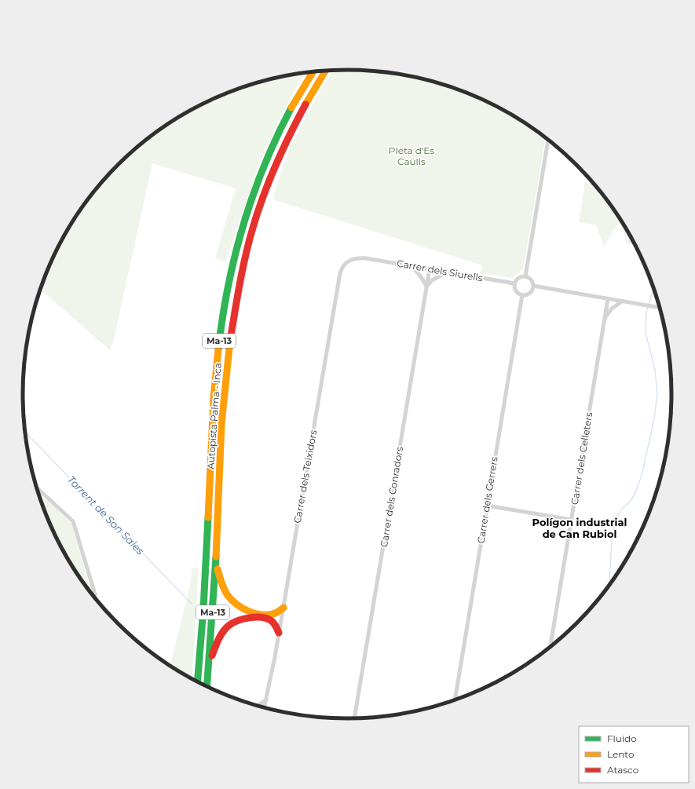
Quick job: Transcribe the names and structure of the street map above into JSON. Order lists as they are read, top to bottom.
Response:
{
  "streets": {
    "highway": ["Ma-13", "Autopista Palma - Inca"],
    "street": [
      "Carrer dels Siurells",
      "Carrer dels Celleters",
      "Carrer dels Teixidors",
      "Carrer dels Conradors",
      "Carrer dels Gerrers"
    ]
  },
  "crossings": [
    ["Carrer dels Siurells", "Carrer dels Teixidors"],
    ["Carrer dels Siurells", "Carrer dels Conradors"],
    ["Carrer dels Siurells", "Carrer dels Gerrers"]
  ],
  "districts": ["Polígon industrial de Can Rubiol"],
  "water": ["Torrent de Son Sales"],
  "parks": ["Pleta d'Es Caülls"],
  "legend": ["Fluido", "Lento", "Atasco"]
}
